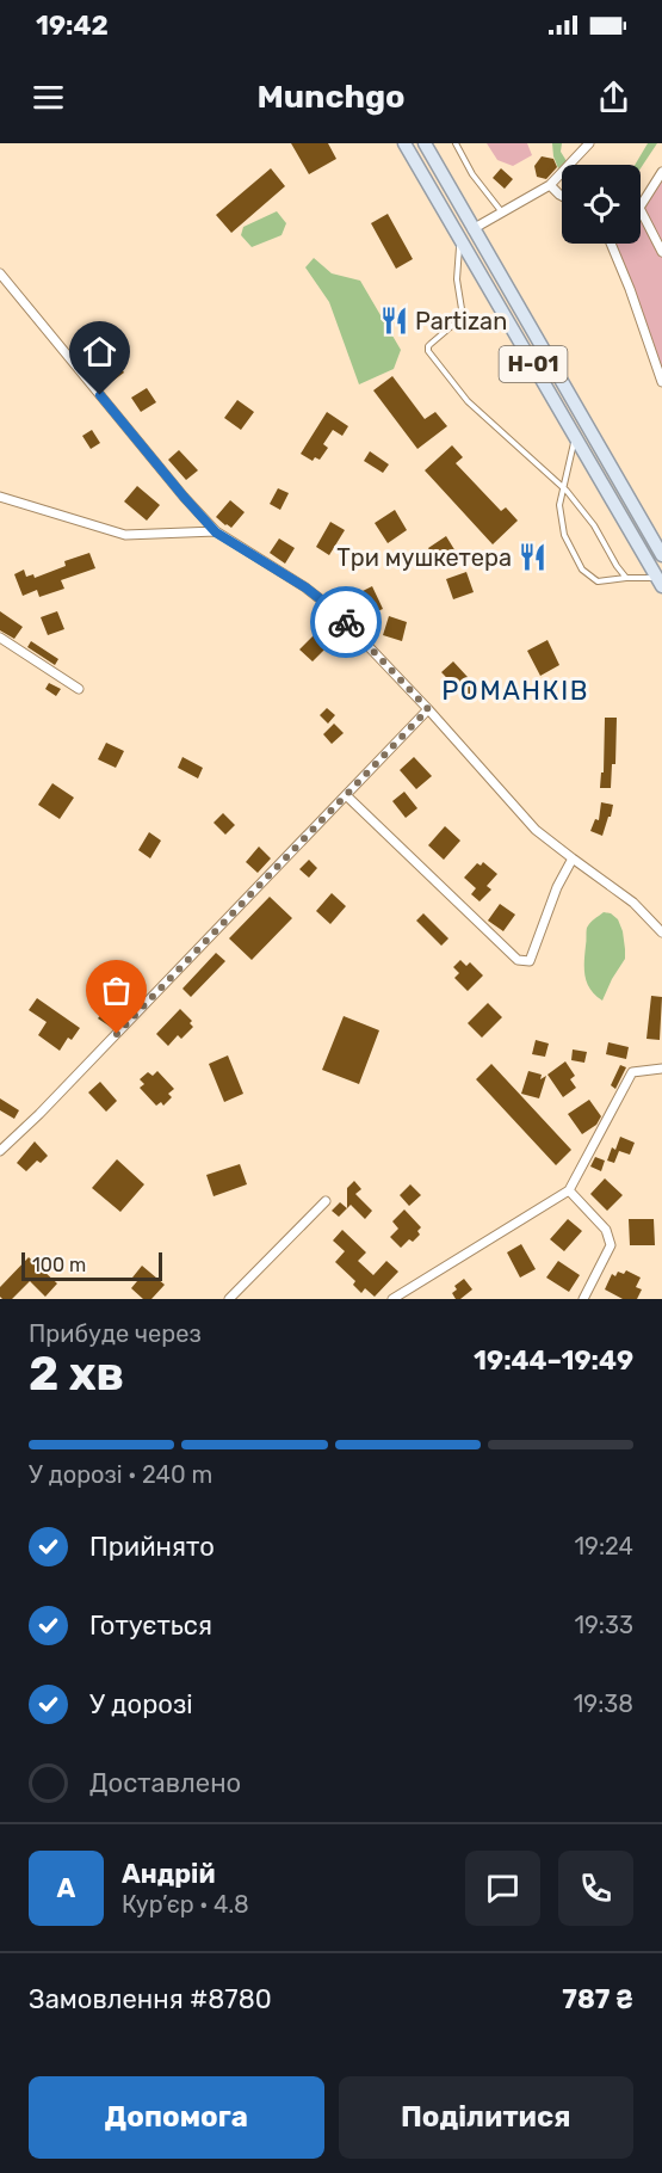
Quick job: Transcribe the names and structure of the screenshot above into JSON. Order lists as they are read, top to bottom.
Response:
{
  "streets": {
    "main road": ["Н-01"]
  },
  "districts": ["РОМАНКІВ"],
  "places": {
    "restaurant": ["Partizan", "Три мушкетера"]
  },
  "scale_bar": "100 m",
  "page": {
    "status": "19:42",
    "header": "Munchgo",
    "scale": "100 m",
    "heading": ["2 хв", "Прибуде через", "19:44–19:49"],
    "panel": [
      "Андрій",
      "Кур’єр · 4.8",
      "Замовлення #8780",
      "787 ₴"
    ],
    "bar": "У дорозі · 240 m",
    "list": [
      ["Прийнято", "19:24"],
      ["Готується", "19:33"],
      ["У дорозі", "19:38"],
      "Доставлено"
    ],
    "round": "А",
    "buttons": ["Допомога", "Поділитися"]
  }
}
